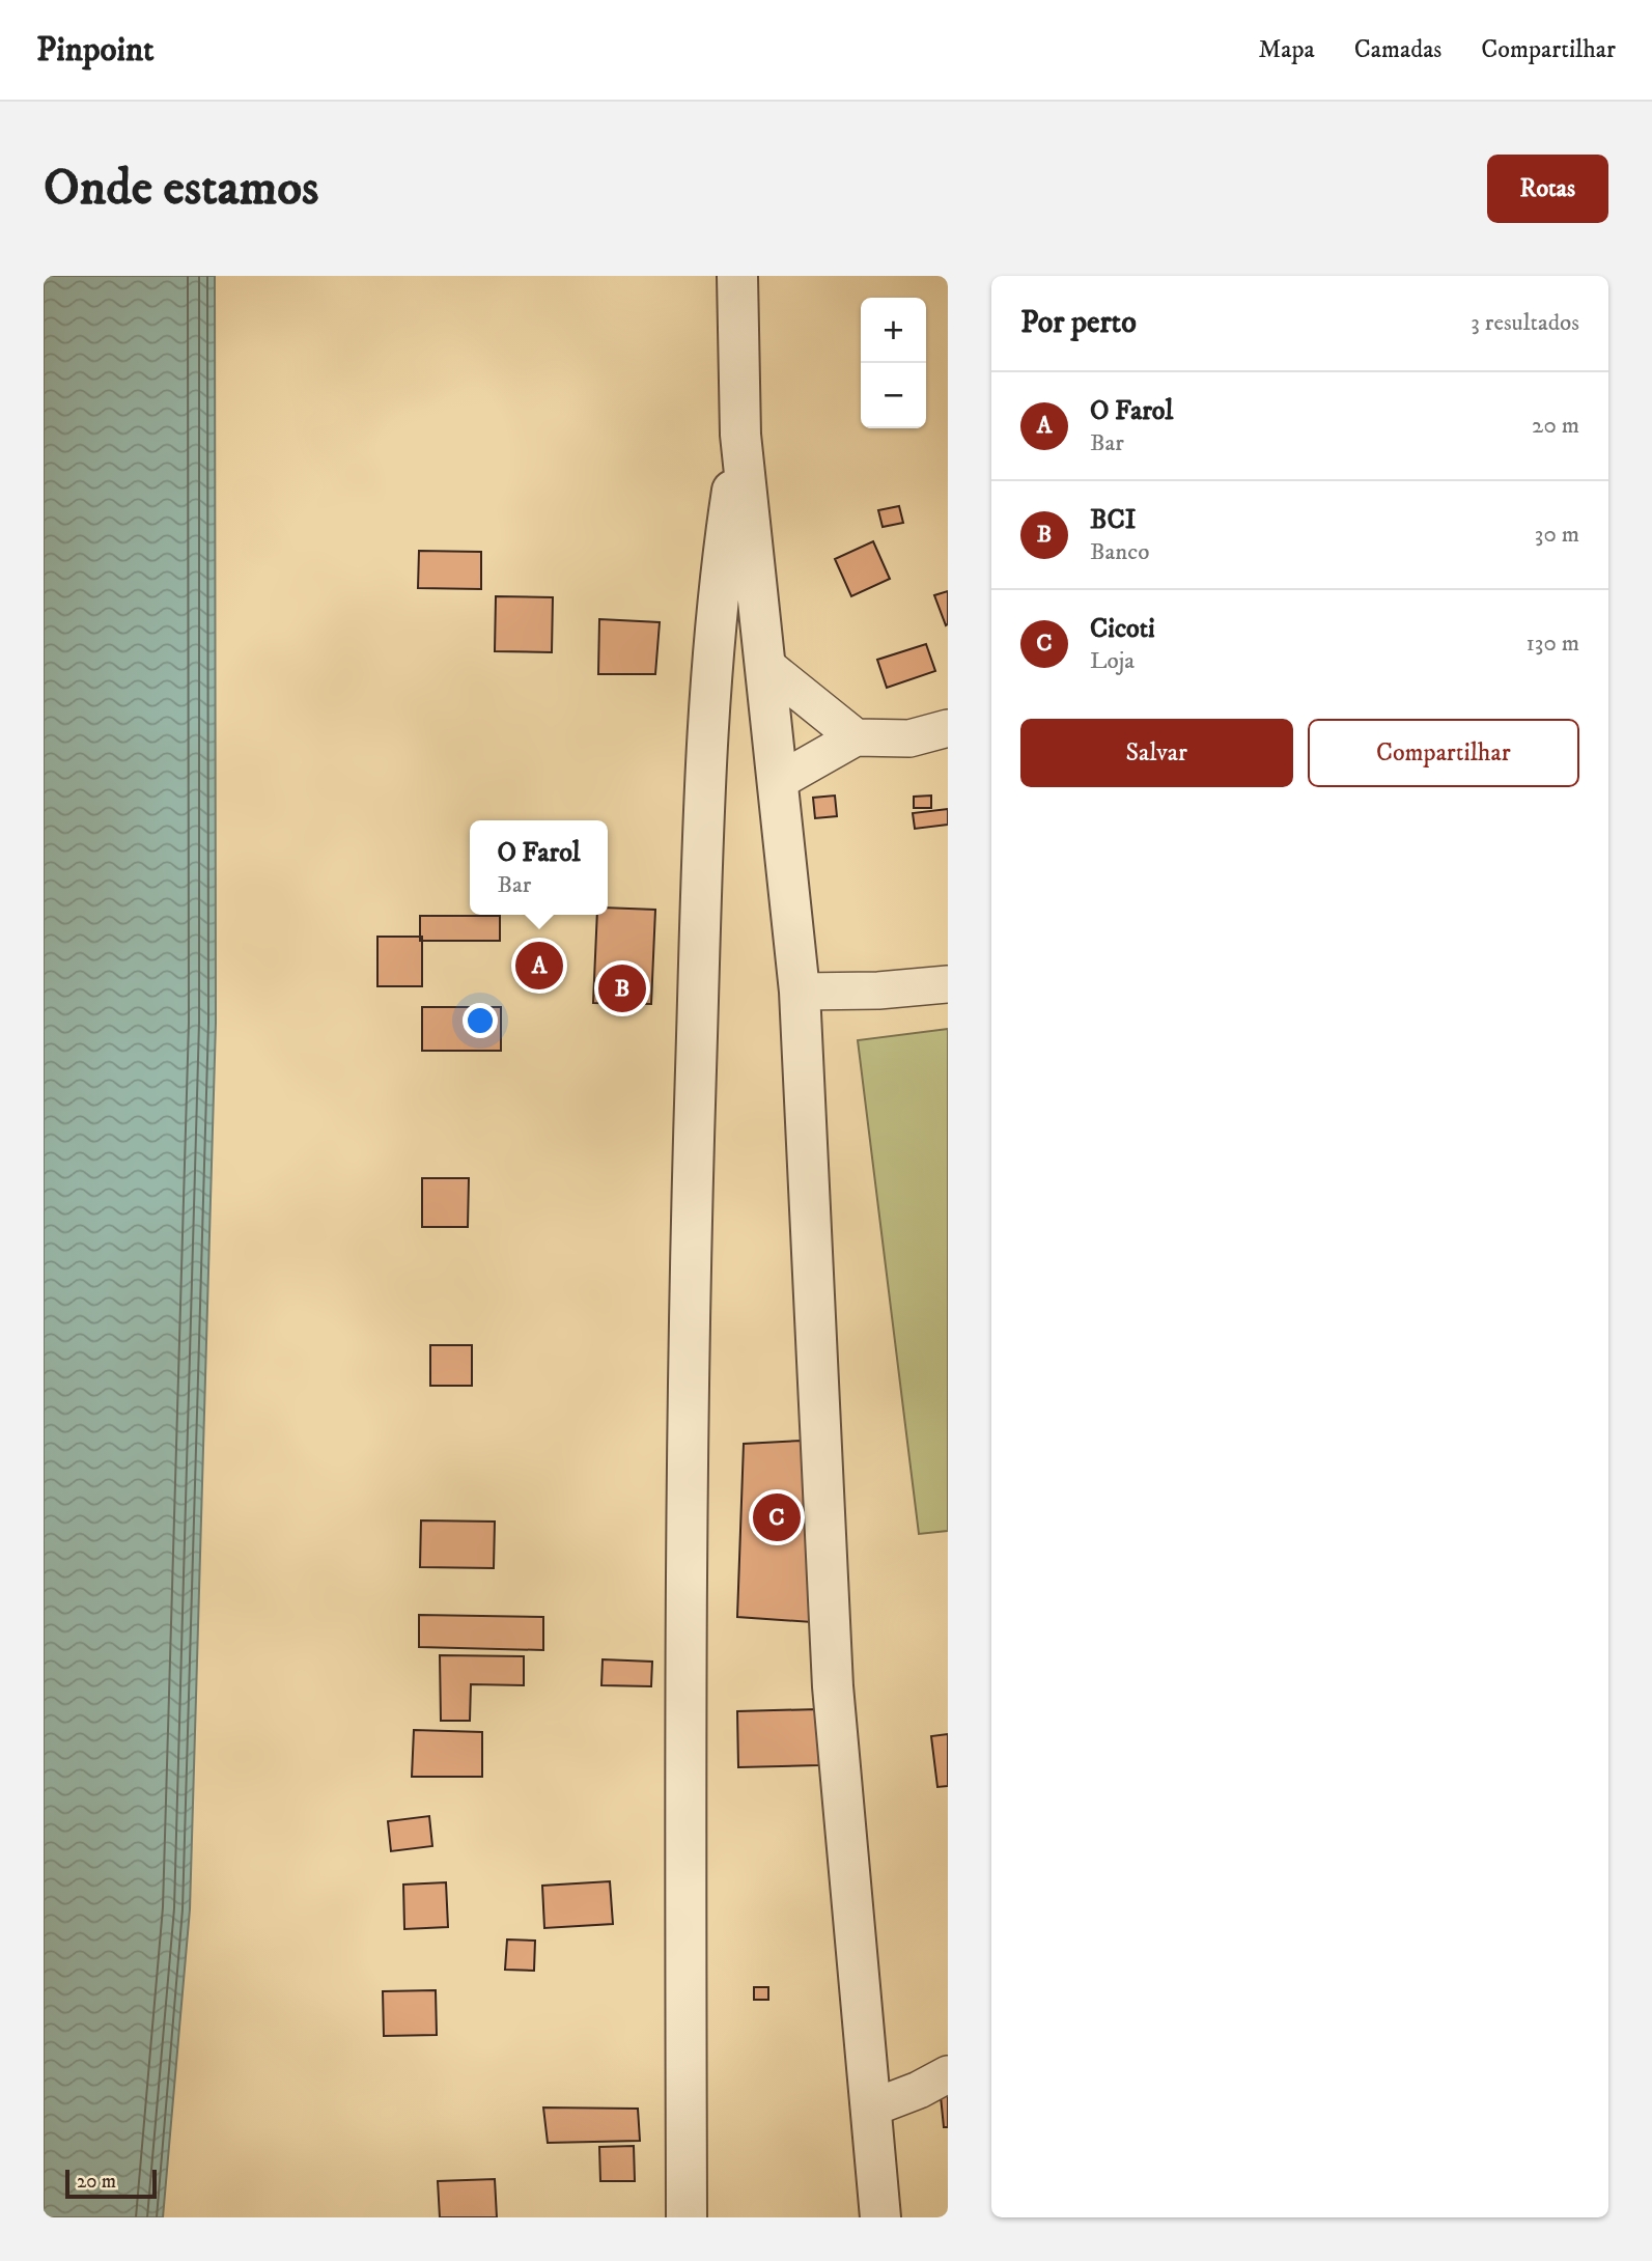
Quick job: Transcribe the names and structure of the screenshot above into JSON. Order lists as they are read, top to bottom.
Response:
{
  "scale_bar": "20 m",
  "page": {
    "header": "Pinpoint",
    "nav": ["Mapa", "Camadas", "Compartilhar"],
    "buttons": [
      "Rotas",
      ["Salvar", "Compartilhar"]
    ],
    "title": "Onde estamos",
    "heading": ["Por perto", "3 resultados"],
    "map_buttons": ["+", "−"],
    "list": [
      {
        "mark": "A",
        "name": "O Farol",
        "note": "Bar",
        "value": "20 m"
      },
      {
        "mark": "B",
        "name": "BCI",
        "note": "Banco",
        "value": "30 m"
      },
      {
        "mark": "C",
        "name": "Cicoti",
        "note": "Loja",
        "value": "130 m"
      }
    ],
    "popup": ["O Farol", "Bar"],
    "pins": ["A", "B", "C"],
    "scale": "20 m"
  }
}
